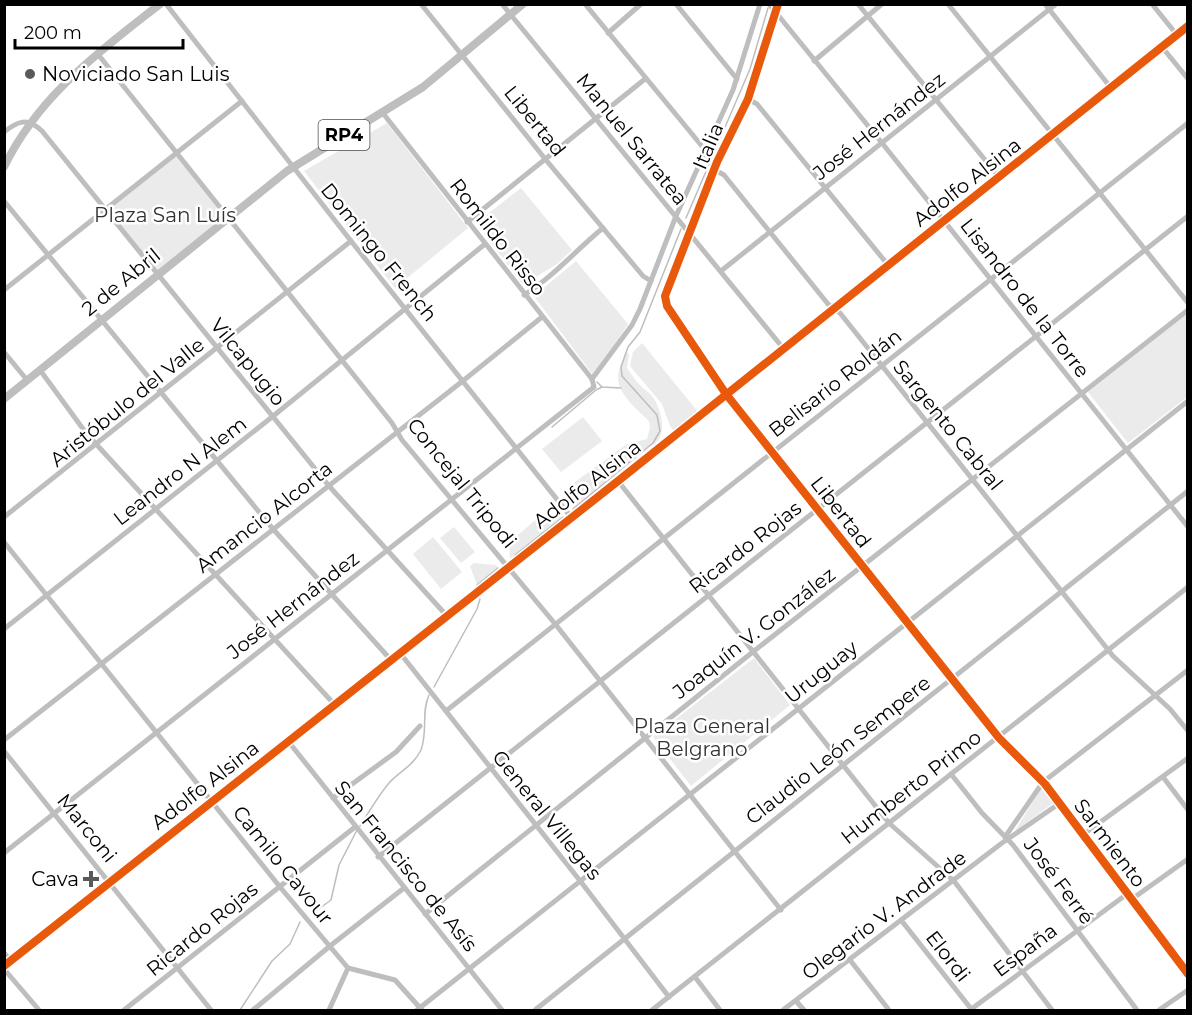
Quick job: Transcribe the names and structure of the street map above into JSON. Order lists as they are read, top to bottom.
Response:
{
  "streets": {
    "main road": ["RP4", "2 de Abril"],
    "street": [
      "Libertad",
      "José Hernández",
      "Manuel Sarratea",
      "Italia",
      "Adolfo Alsina",
      "Romildo Risso",
      "Domingo French",
      "Lisandro de la Torre",
      "Vilcapugio",
      "Belisario Roldán",
      "Aristóbulo del Valle",
      "Sargento Cabral",
      "Leandro N Alem",
      "Concejal Tripodi",
      "Amancio Alcorta",
      "Ricardo Rojas",
      "Joaquín V. González",
      "Uruguay",
      "Claudio León Sempere",
      "Humberto Primo",
      "General Villegas",
      "Marconi",
      "Sarmiento",
      "Camilo Cavour",
      "San Francisco de Asís",
      "José Ferré",
      "Olegario V. Andrade",
      "España",
      "Elordi"
    ]
  },
  "crossings": [
    ["Libertad", "Italia"],
    ["Libertad", "Adolfo Alsina"],
    ["Libertad", "2 de Abril"],
    ["Libertad", "Belisario Roldán"],
    ["Libertad", "Ricardo Rojas"],
    ["Libertad", "Joaquín V. González"],
    ["Libertad", "Uruguay"],
    ["Libertad", "Claudio León Sempere"],
    ["Libertad", "Humberto Primo"],
    ["Libertad", "Sarmiento"],
    ["José Hernández", "Manuel Sarratea"],
    ["José Hernández", "Italia"],
    ["José Hernández", "Romildo Risso"],
    ["José Hernández", "Domingo French"],
    ["José Hernández", "Lisandro de la Torre"],
    ["José Hernández", "Vilcapugio"],
    ["José Hernández", "Sargento Cabral"],
    ["José Hernández", "Concejal Tripodi"],
    ["José Hernández", "Marconi"],
    ["José Hernández", "Camilo Cavour"],
    ["Manuel Sarratea", "Italia"],
    ["Manuel Sarratea", "Adolfo Alsina"],
    ["Manuel Sarratea", "2 de Abril"],
    ["Italia", "Romildo Risso"],
    ["Italia", "Lisandro de la Torre"],
    ["Italia", "Sargento Cabral"],
    ["Adolfo Alsina", "Domingo French"],
    ["Adolfo Alsina", "Lisandro de la Torre"],
    ["Adolfo Alsina", "Vilcapugio"],
    ["Adolfo Alsina", "Sargento Cabral"],
    ["Adolfo Alsina", "Concejal Tripodi"],
    ["Adolfo Alsina", "General Villegas"],
    ["Adolfo Alsina", "Marconi"],
    ["Adolfo Alsina", "Camilo Cavour"],
    ["Adolfo Alsina", "San Francisco de Asís"],
    ["Romildo Risso", "2 de Abril"],
    ["Romildo Risso", "Leandro N Alem"],
    ["Romildo Risso", "Amancio Alcorta"],
    ["Domingo French", "2 de Abril"],
    ["Domingo French", "Aristóbulo del Valle"],
    ["Domingo French", "Leandro N Alem"],
    ["Domingo French", "Amancio Alcorta"],
    ["2 de Abril", "Vilcapugio"],
    ["2 de Abril", "Concejal Tripodi"],
    ["Lisandro de la Torre", "Belisario Roldán"],
    ["Lisandro de la Torre", "Ricardo Rojas"],
    ["Lisandro de la Torre", "Joaquín V. González"],
    ["Lisandro de la Torre", "Uruguay"],
    ["Lisandro de la Torre", "Claudio León Sempere"],
    ["Vilcapugio", "Aristóbulo del Valle"],
    ["Vilcapugio", "Leandro N Alem"],
    ["Vilcapugio", "Amancio Alcorta"],
    ["Belisario Roldán", "Sargento Cabral"],
    ["Belisario Roldán", "Concejal Tripodi"],
    ["Belisario Roldán", "General Villegas"],
    ["Aristóbulo del Valle", "Concejal Tripodi"],
    ["Sargento Cabral", "Ricardo Rojas"],
    ["Sargento Cabral", "Joaquín V. González"],
    ["Sargento Cabral", "Uruguay"],
    ["Sargento Cabral", "Claudio León Sempere"],
    ["Sargento Cabral", "Humberto Primo"],
    ["Sargento Cabral", "Olegario V. Andrade"],
    ["Leandro N Alem", "Concejal Tripodi"],
    ["Leandro N Alem", "Camilo Cavour"],
    ["Concejal Tripodi", "Amancio Alcorta"],
    ["Concejal Tripodi", "Ricardo Rojas"],
    ["Concejal Tripodi", "Joaquín V. González"],
    ["Concejal Tripodi", "Uruguay"],
    ["Concejal Tripodi", "Claudio León Sempere"],
    ["Concejal Tripodi", "Humberto Primo"],
    ["Amancio Alcorta", "Camilo Cavour"],
    ["Ricardo Rojas", "General Villegas"],
    ["Ricardo Rojas", "Marconi"],
    ["Ricardo Rojas", "Camilo Cavour"],
    ["Ricardo Rojas", "San Francisco de Asís"],
    ["Joaquín V. González", "General Villegas"],
    ["Joaquín V. González", "San Francisco de Asís"],
    ["Uruguay", "General Villegas"],
    ["Uruguay", "San Francisco de Asís"],
    ["Claudio León Sempere", "General Villegas"],
    ["Humberto Primo", "General Villegas"],
    ["Humberto Primo", "Sarmiento"],
    ["Humberto Primo", "José Ferré"],
    ["Sarmiento", "Olegario V. Andrade"],
    ["Sarmiento", "España"],
    ["José Ferré", "Olegario V. Andrade"],
    ["José Ferré", "España"],
    ["Olegario V. Andrade", "Elordi"],
    ["España", "Elordi"]
  ],
  "parks": ["Plaza San Luís", "Plaza General Belgrano"],
  "places": {
    "other": ["Noviciado San Luis"],
    "health": ["Cava"]
  },
  "scale_bar": "200 m"
}
